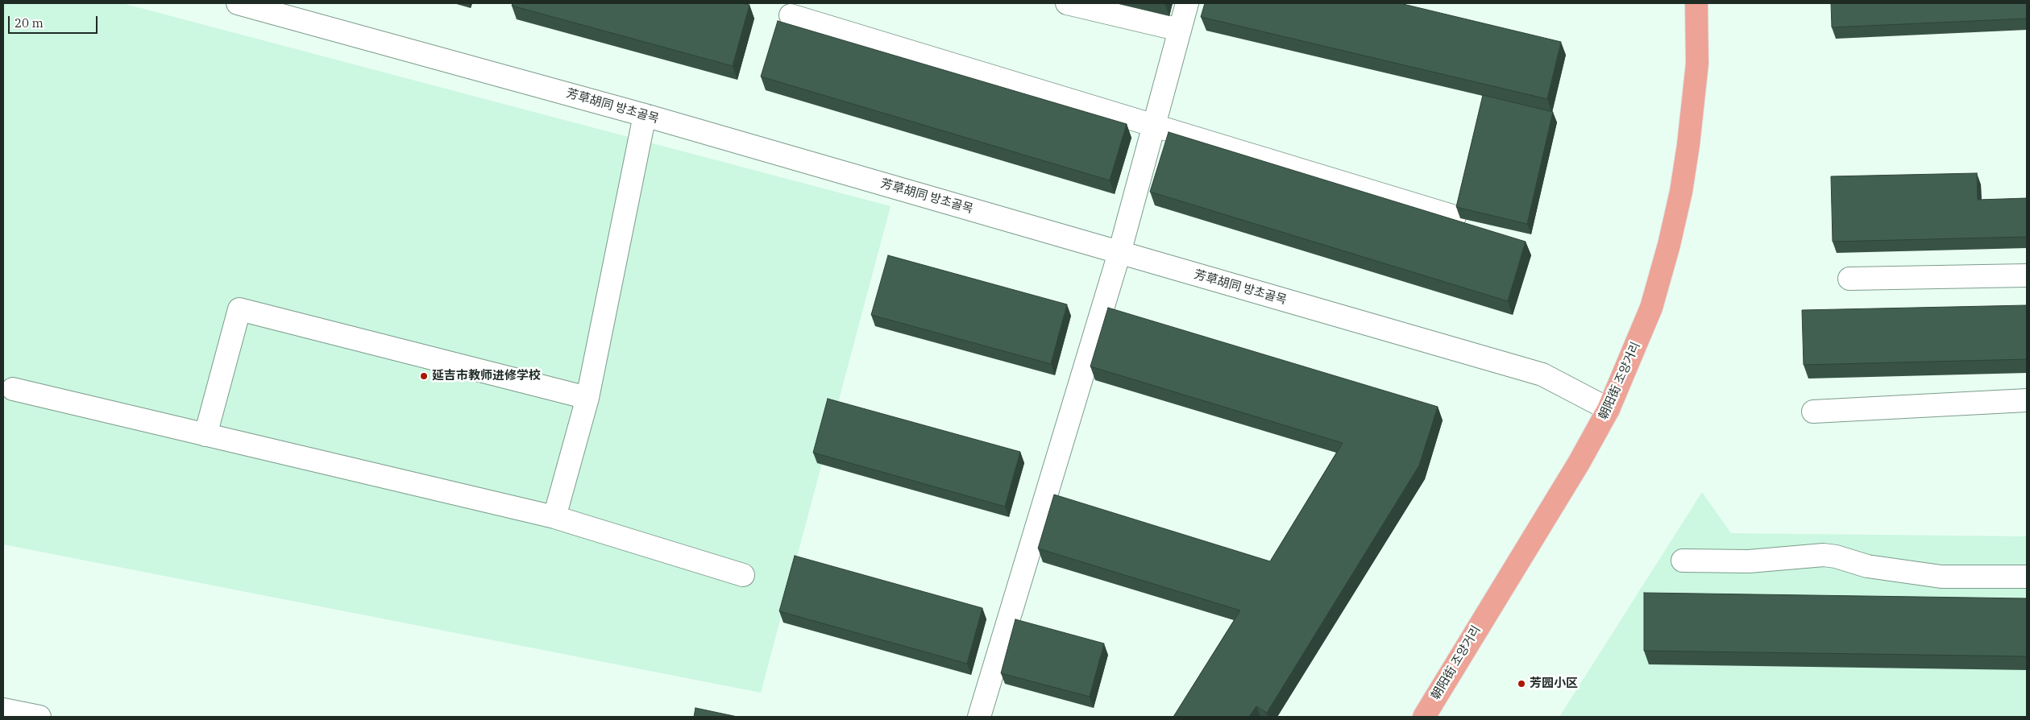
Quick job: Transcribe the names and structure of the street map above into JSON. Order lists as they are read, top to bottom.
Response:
{
  "streets": {
    "main road": ["朝阳街 조양거리"],
    "street": ["芳草胡同 방초골목"]
  },
  "crossings": [
    ["芳草胡同 방초골목", "朝阳街 조양거리"]
  ],
  "places": ["延吉市教师进修学校", "芳园小区"],
  "scale_bar": "20 m"
}
